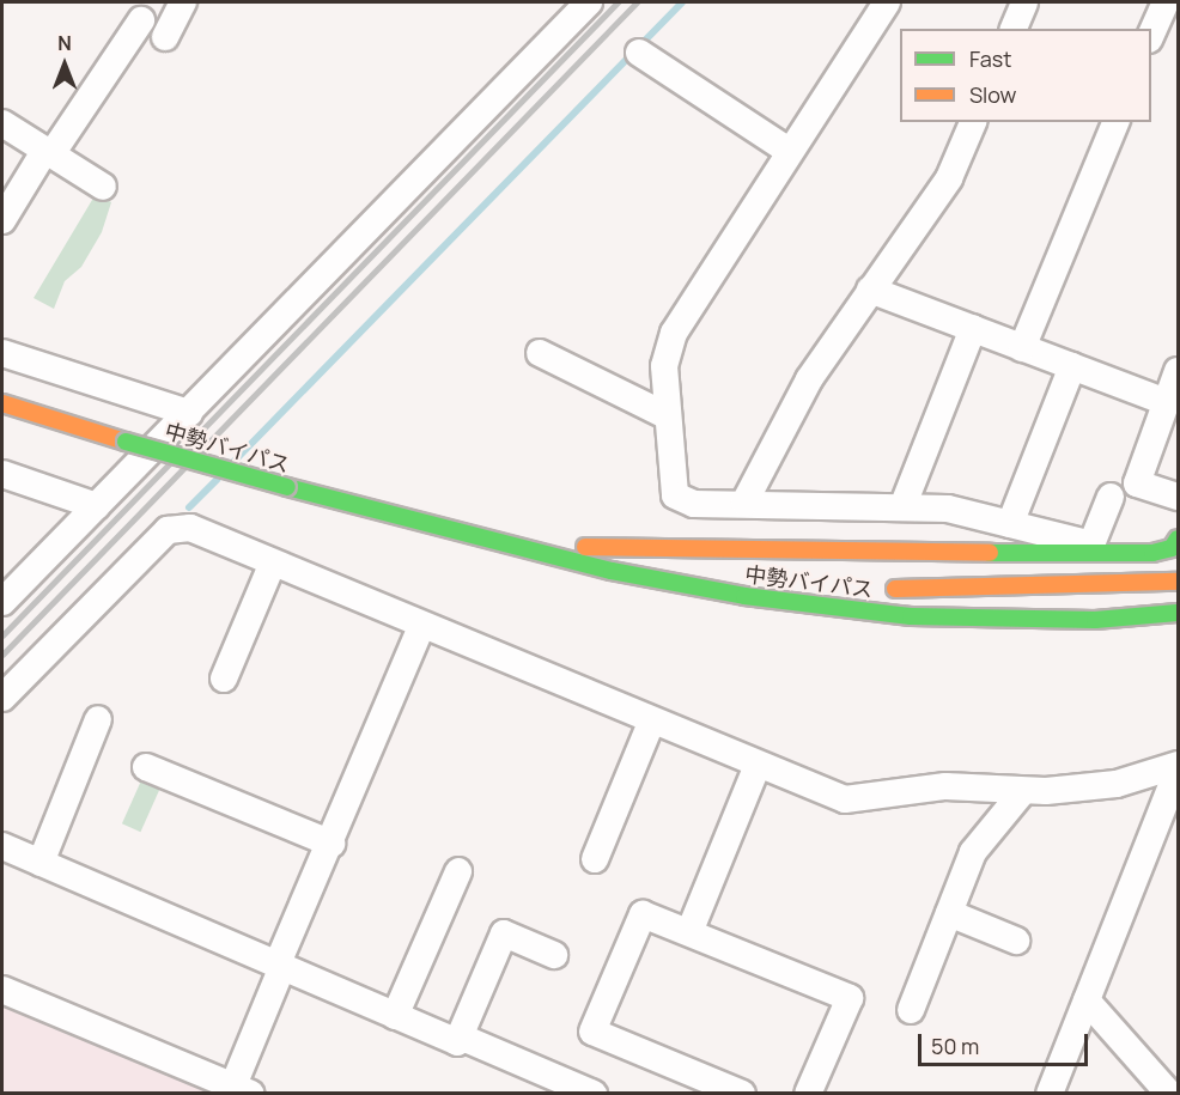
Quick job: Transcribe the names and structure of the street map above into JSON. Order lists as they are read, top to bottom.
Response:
{
  "streets": {
    "highway": ["中勢バイパス"]
  },
  "legend": ["Fast", "Slow"],
  "scale_bar": "50 m",
  "north": "top"
}
